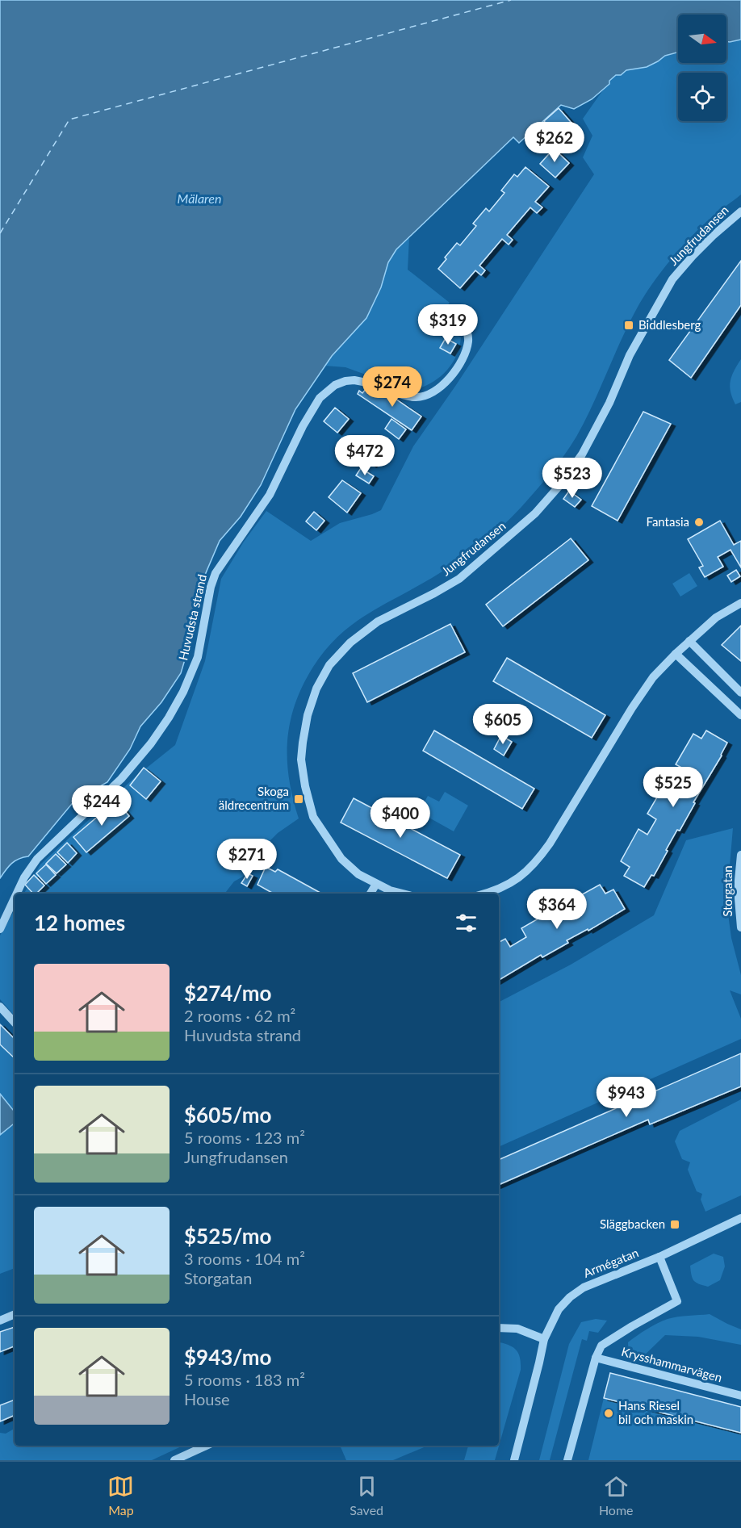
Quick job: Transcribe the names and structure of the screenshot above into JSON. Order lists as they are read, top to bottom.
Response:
{
  "streets": {
    "street": [
      "Jungfrudansen",
      "Huvudsta strand",
      "Storgatan",
      "Armégatan",
      "Krysshammarvägen"
    ]
  },
  "crossings": [
    ["Armégatan", "Krysshammarvägen"]
  ],
  "water": ["Mälaren"],
  "places": {
    "transit": ["Biddlesberg", "Skoga äldrecentrum", "Släggbacken"],
    "other": ["Fantasia", "Hans Riesel bil och maskin"]
  },
  "north": "right",
  "page": {
    "price": [
      "$262",
      "$319",
      "$274",
      "$472",
      "$523",
      "$605",
      "$525",
      "$244",
      "$400",
      "$271",
      "$364",
      "$943"
    ],
    "heading": "12 homes",
    "list": [
      {
        "name": "$274/mo",
        "note": "2 rooms · 62 m² · Huvudsta strand"
      },
      {
        "name": "$605/mo",
        "note": "5 rooms · 123 m² · Jungfrudansen"
      },
      {
        "name": "$525/mo",
        "note": "3 rooms · 104 m² · Storgatan"
      },
      {
        "name": "$943/mo",
        "note": "5 rooms · 183 m² · House"
      }
    ],
    "tabs": ["Map", "Saved", "Home"]
  }
}
